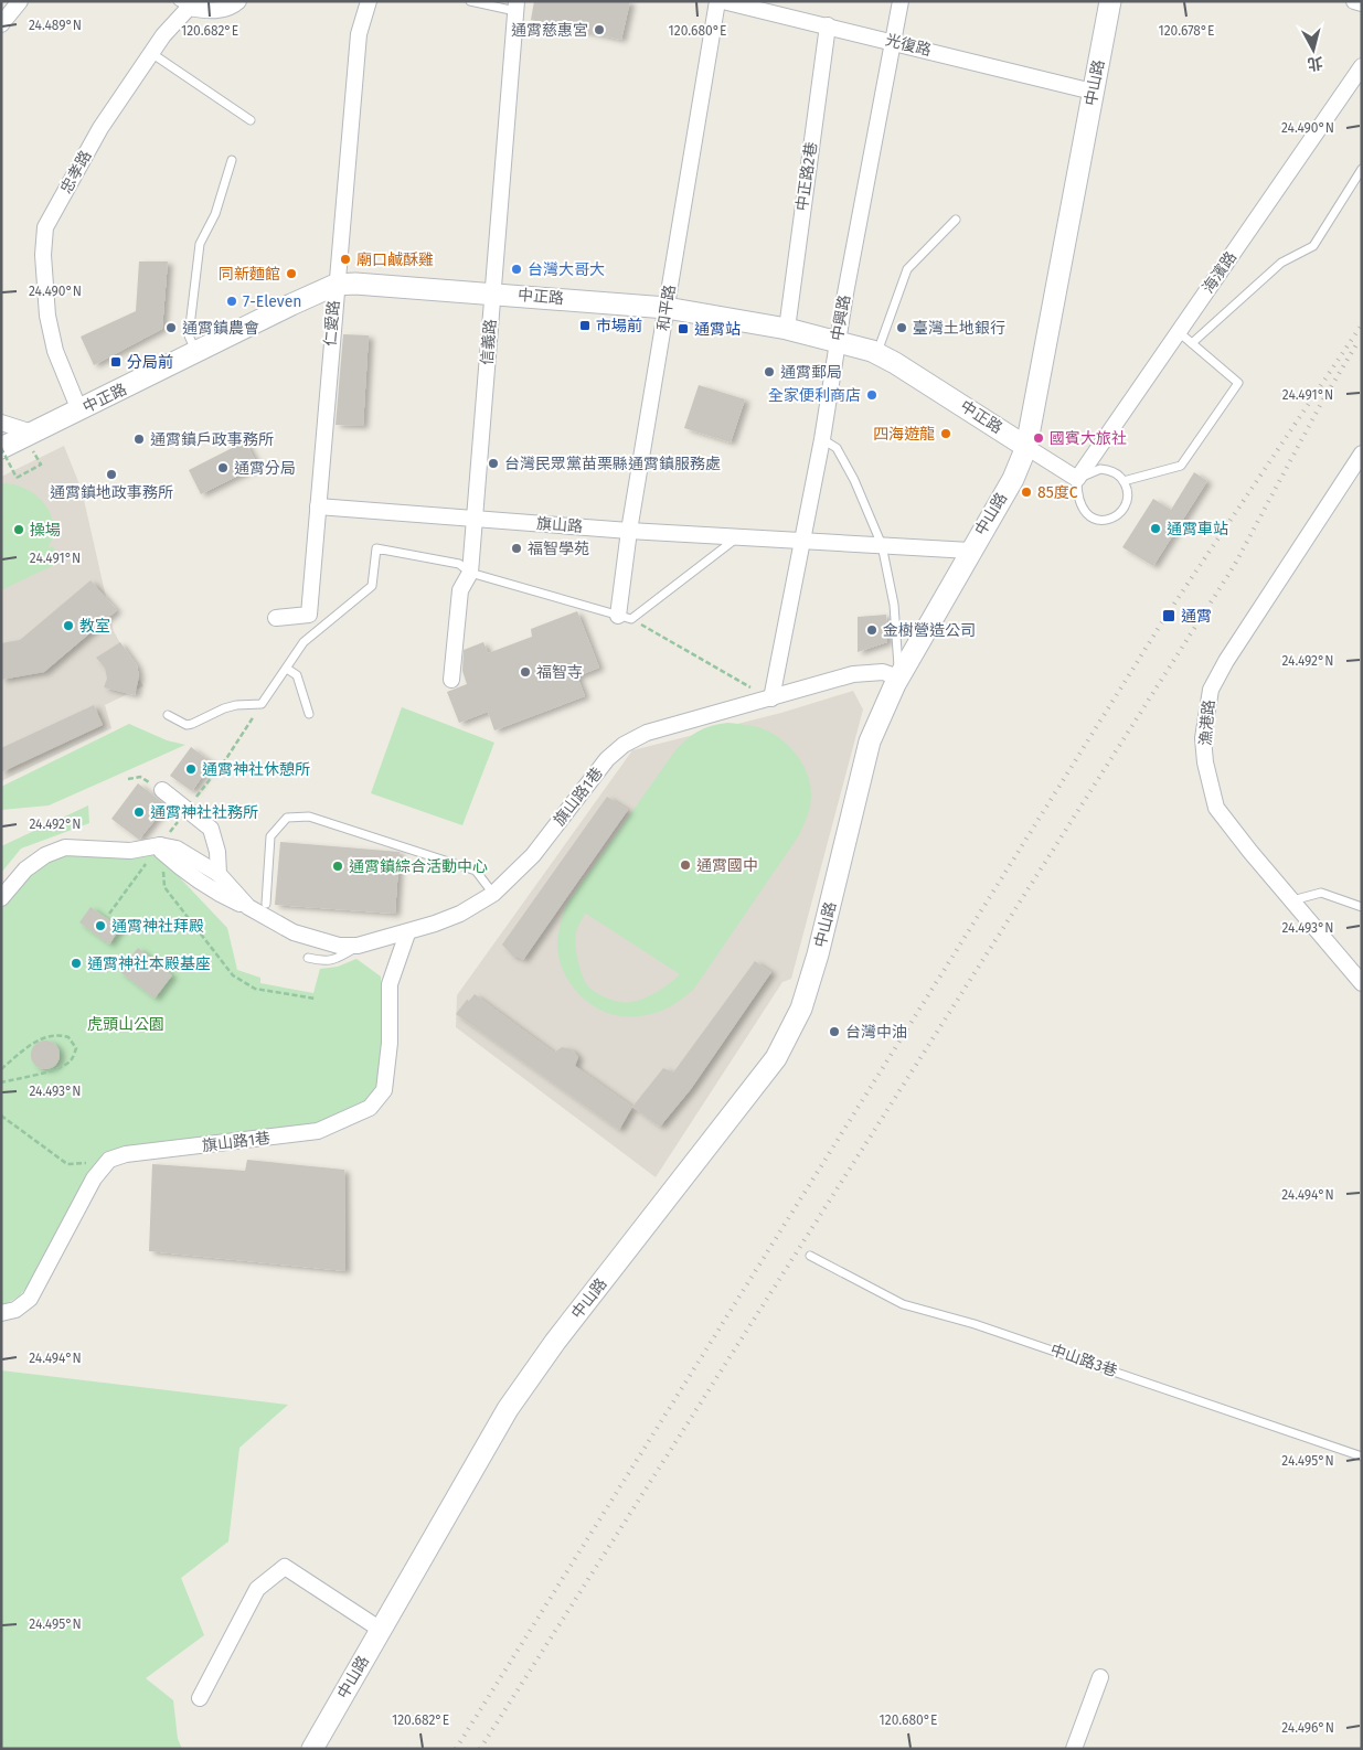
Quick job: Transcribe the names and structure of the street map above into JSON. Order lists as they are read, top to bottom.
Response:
{
  "streets": {
    "main road": ["中山路", "中正路"],
    "street": [
      "光復路",
      "忠孝路",
      "中正路2巷",
      "海濱路",
      "和平路",
      "中興路",
      "仁愛路",
      "信義路",
      "旗山路",
      "漁港路",
      "旗山路1巷"
    ],
    "lane": ["中山路3巷"]
  },
  "crossings": [
    ["光復路", "中山路"],
    ["光復路", "中正路2巷"],
    ["光復路", "中興路"],
    ["中山路", "中正路"],
    ["中山路", "旗山路"],
    ["中山路", "旗山路1巷"],
    ["忠孝路", "中正路"],
    ["中正路2巷", "中正路"],
    ["海濱路", "中正路"],
    ["中正路", "和平路"],
    ["中正路", "中興路"],
    ["中正路", "仁愛路"],
    ["中正路", "信義路"],
    ["和平路", "旗山路"],
    ["中興路", "旗山路"],
    ["中興路", "旗山路1巷"],
    ["仁愛路", "旗山路"],
    ["信義路", "旗山路"]
  ],
  "parks": ["虎頭山公園"],
  "places": {
    "other": [
      "通霄慈惠宮",
      "廟口鹹酥雞",
      "台灣大哥大",
      "同新麵館",
      "7-Eleven",
      "通霄鎮農會",
      "臺灣土地銀行",
      "通霄郵局",
      "全家便利商店",
      "四海遊龍",
      "國賓大旅社",
      "通霄鎮戶政事務所",
      "台灣民眾黨苗栗縣通霄鎮服務處",
      "通霄分局",
      "通霄鎮地政事務所",
      "85度C",
      "通霄車站",
      "操場",
      "福智學苑",
      "教室",
      "金樹營造公司",
      "福智寺",
      "通霄神社休憩所",
      "通霄神社社務所",
      "通霄國中",
      "通霄鎮綜合活動中心",
      "通霄神社拜殿",
      "通霄神社本殿基座",
      "台灣中油"
    ],
    "transit": [
      "市場前",
      "通霄站",
      "分局前",
      "通霄"
    ]
  },
  "north": "bottom",
  "coordinates": [
    "24.489°N",
    "120.678°E",
    "120.682°E",
    "120.680°E",
    "24.490°N",
    "24.491°N",
    "24.492°N",
    "24.493°N",
    "24.494°N",
    "24.495°N",
    "24.496°N"
  ]
}
